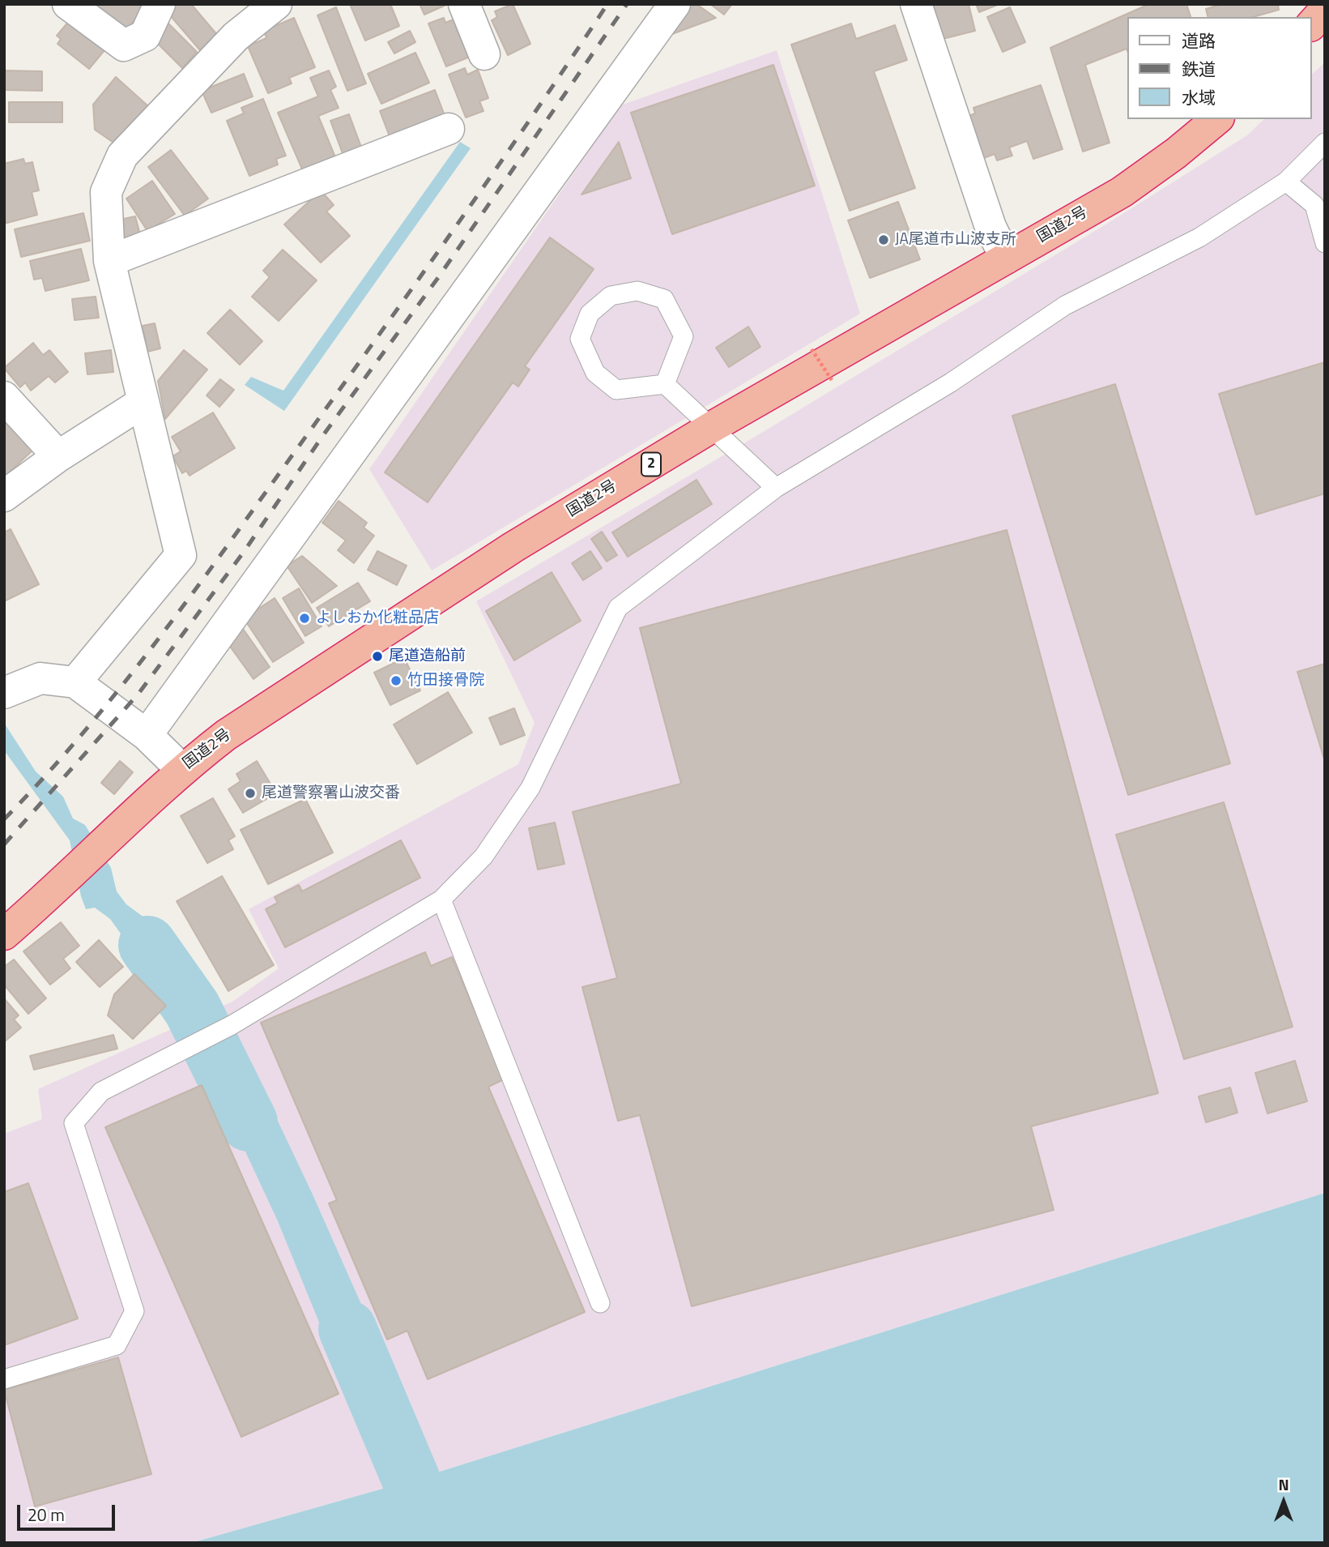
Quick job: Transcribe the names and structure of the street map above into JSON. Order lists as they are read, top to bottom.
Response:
{
  "streets": {
    "highway": ["国道2号", "2"]
  },
  "places": [
    "JA尾道市山波支所",
    "よしおか化粧品店",
    "尾道造船前",
    "竹田接骨院",
    "尾道警察署山波交番"
  ],
  "legend": ["道路", "鉄道", "水域"],
  "scale_bar": "20 m",
  "north": "top"
}
